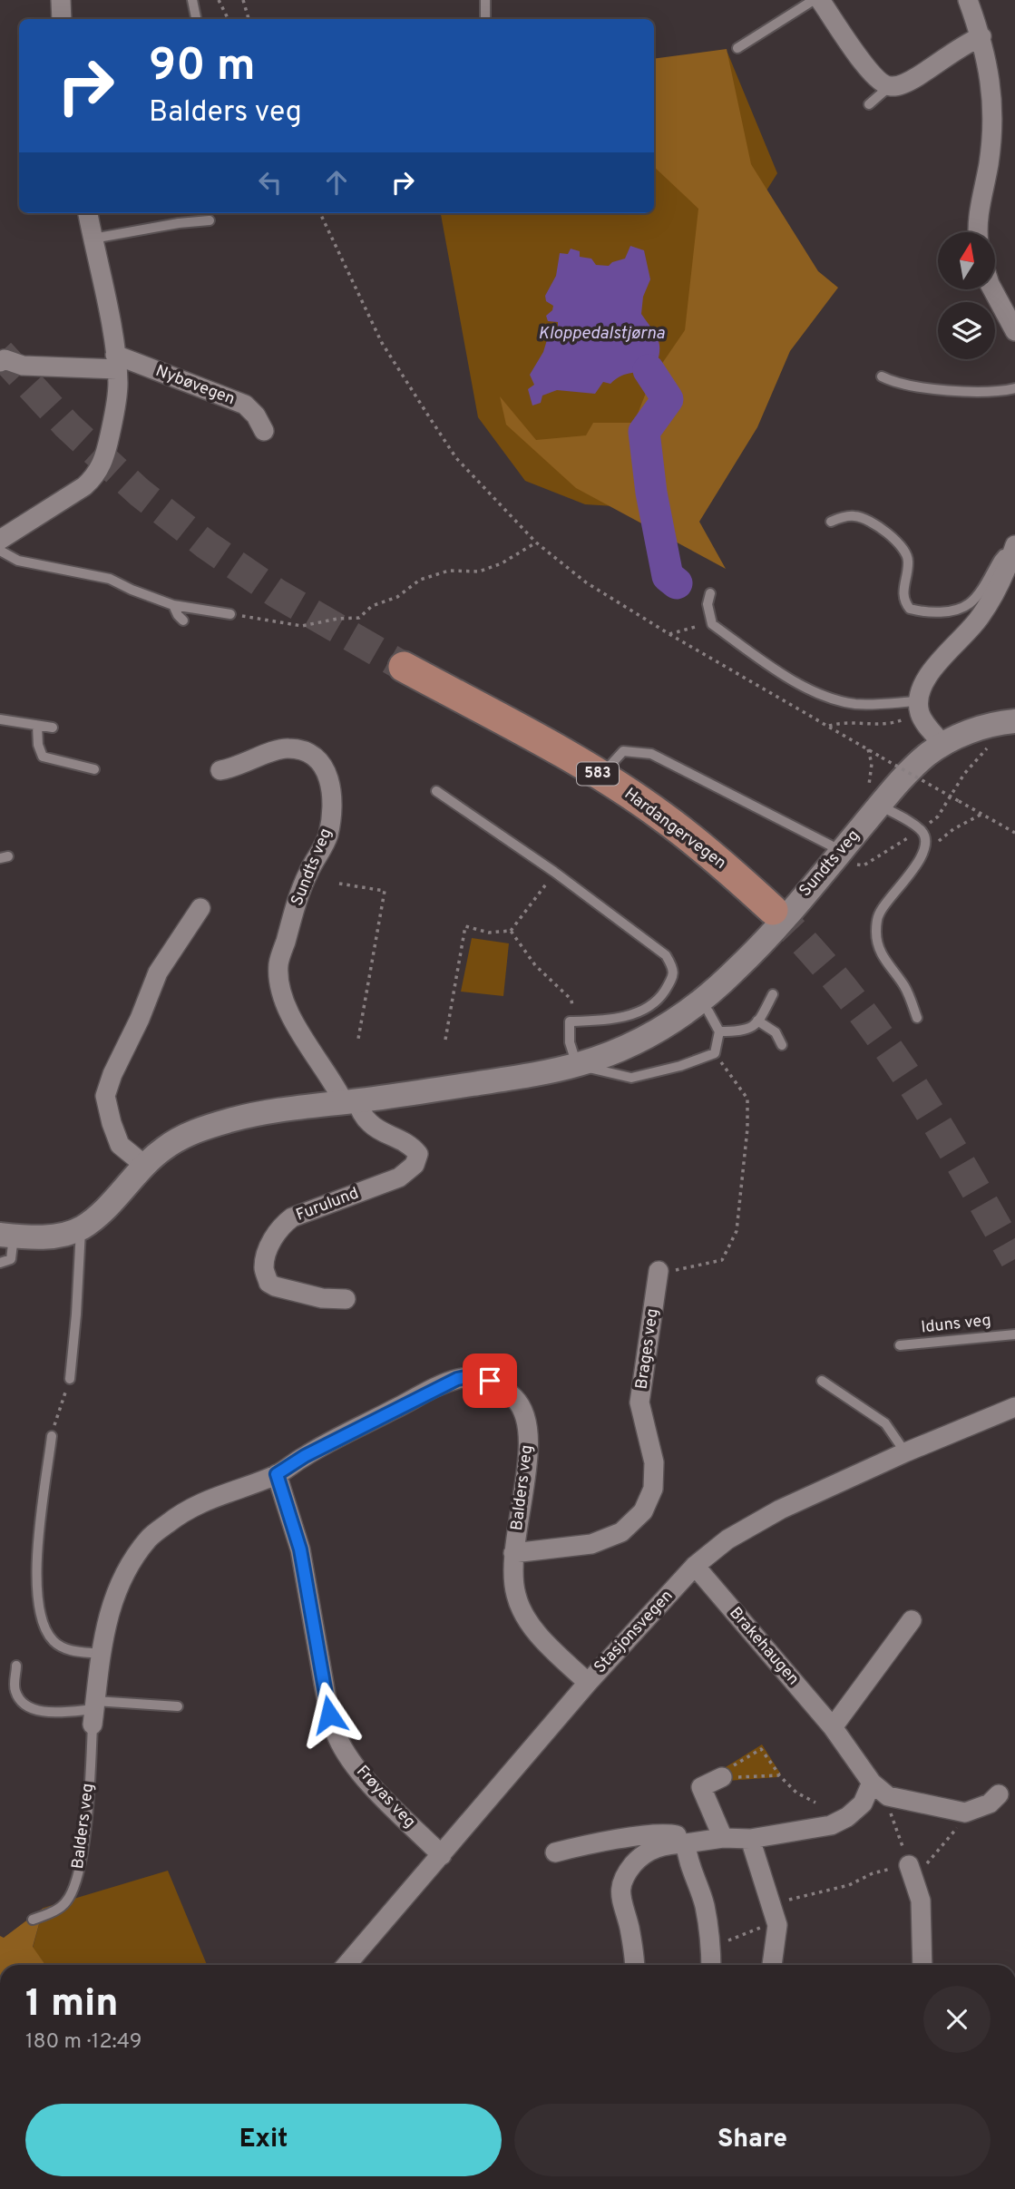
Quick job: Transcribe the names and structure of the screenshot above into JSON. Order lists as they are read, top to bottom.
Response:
{
  "streets": {
    "main road": ["583", "Hardangervegen"],
    "street": [
      "Nybøvegen",
      "Sundts veg",
      "Furulund",
      "Brages veg",
      "Balders veg",
      "Stasjonsvegen",
      "Brakehaugen",
      "Frøyas veg"
    ],
    "lane": ["Iduns veg"]
  },
  "crossings": [
    ["Sundts veg", "Furulund"],
    ["Brages veg", "Balders veg"],
    ["Balders veg", "Stasjonsvegen"],
    ["Balders veg", "Frøyas veg"],
    ["Stasjonsvegen", "Brakehaugen"],
    ["Stasjonsvegen", "Frøyas veg"]
  ],
  "water": ["Kloppedalstjørna"],
  "north": "top",
  "page": {
    "turn": ["90 m", "Balders veg"],
    "heading": ["1 min", "180 m · 12:49"],
    "buttons": ["Exit", "Share"]
  }
}
